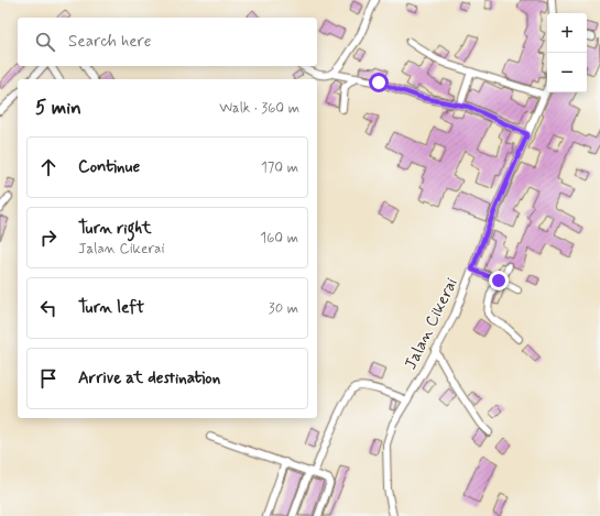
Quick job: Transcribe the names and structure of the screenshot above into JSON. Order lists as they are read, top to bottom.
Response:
{
  "streets": {
    "street": ["Jalan Cikerai"]
  },
  "page": {
    "map_buttons": ["+", "−"],
    "search": "Search here",
    "heading": ["5 min", "Walk · 360 m"],
    "list": [
      ["Continue", "170 m"],
      ["Turn right", "Jalan Cikerai", "160 m"],
      ["Turn left", "30 m"],
      "Arrive at destination"
    ]
  }
}
